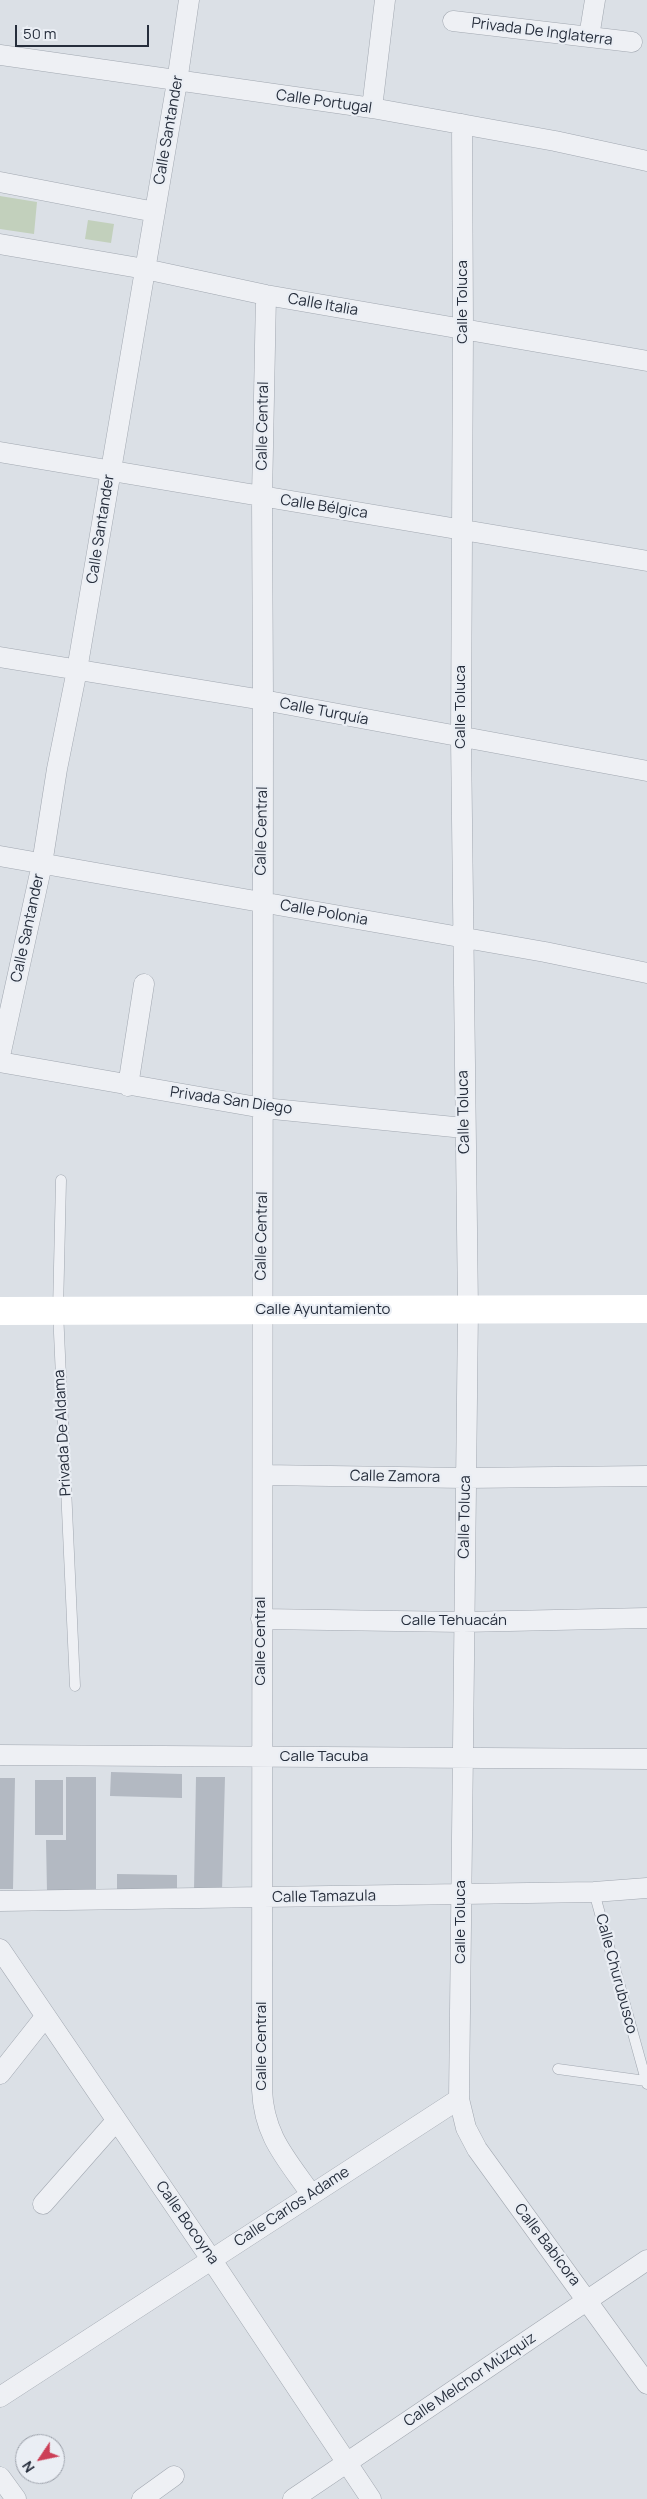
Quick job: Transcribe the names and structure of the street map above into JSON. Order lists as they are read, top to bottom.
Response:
{
  "streets": {
    "main road": ["Calle Ayuntamiento"],
    "street": [
      "Privada De Inglaterra",
      "Calle Portugal",
      "Calle Santander",
      "Calle Toluca",
      "Calle Italia",
      "Calle Central",
      "Calle Bélgica",
      "Calle Turquía",
      "Calle Polonia",
      "Privada San Diego",
      "Calle Zamora",
      "Calle Tehuacán",
      "Calle Tacuba",
      "Calle Tamazula",
      "Calle Carlos Adame",
      "Calle Bocoyna",
      "Calle Babícora",
      "Calle Melchor Múzquiz"
    ],
    "lane": ["Privada De Aldama", "Calle Churubusco"]
  },
  "crossings": [
    ["Calle Portugal", "Calle Santander"],
    ["Calle Portugal", "Calle Toluca"],
    ["Calle Santander", "Calle Italia"],
    ["Calle Santander", "Calle Bélgica"],
    ["Calle Santander", "Calle Turquía"],
    ["Calle Santander", "Calle Polonia"],
    ["Calle Toluca", "Calle Italia"],
    ["Calle Toluca", "Calle Bélgica"],
    ["Calle Toluca", "Calle Turquía"],
    ["Calle Toluca", "Calle Polonia"],
    ["Calle Toluca", "Privada San Diego"],
    ["Calle Toluca", "Calle Ayuntamiento"],
    ["Calle Toluca", "Calle Zamora"],
    ["Calle Toluca", "Calle Tehuacán"],
    ["Calle Toluca", "Calle Tacuba"],
    ["Calle Toluca", "Calle Tamazula"],
    ["Calle Toluca", "Calle Carlos Adame"],
    ["Calle Toluca", "Calle Babícora"],
    ["Calle Italia", "Calle Central"],
    ["Calle Central", "Calle Bélgica"],
    ["Calle Central", "Calle Turquía"],
    ["Calle Central", "Calle Polonia"],
    ["Calle Central", "Privada San Diego"],
    ["Calle Central", "Calle Ayuntamiento"],
    ["Calle Central", "Calle Zamora"],
    ["Calle Central", "Calle Tehuacán"],
    ["Calle Central", "Calle Tacuba"],
    ["Calle Central", "Calle Tamazula"],
    ["Calle Central", "Calle Carlos Adame"],
    ["Calle Ayuntamiento", "Privada De Aldama"],
    ["Calle Tamazula", "Calle Churubusco"],
    ["Calle Carlos Adame", "Calle Bocoyna"],
    ["Calle Carlos Adame", "Calle Babícora"],
    ["Calle Bocoyna", "Calle Melchor Múzquiz"],
    ["Calle Babícora", "Calle Melchor Múzquiz"]
  ],
  "scale_bar": "50 m",
  "north": "bottom left"
}
